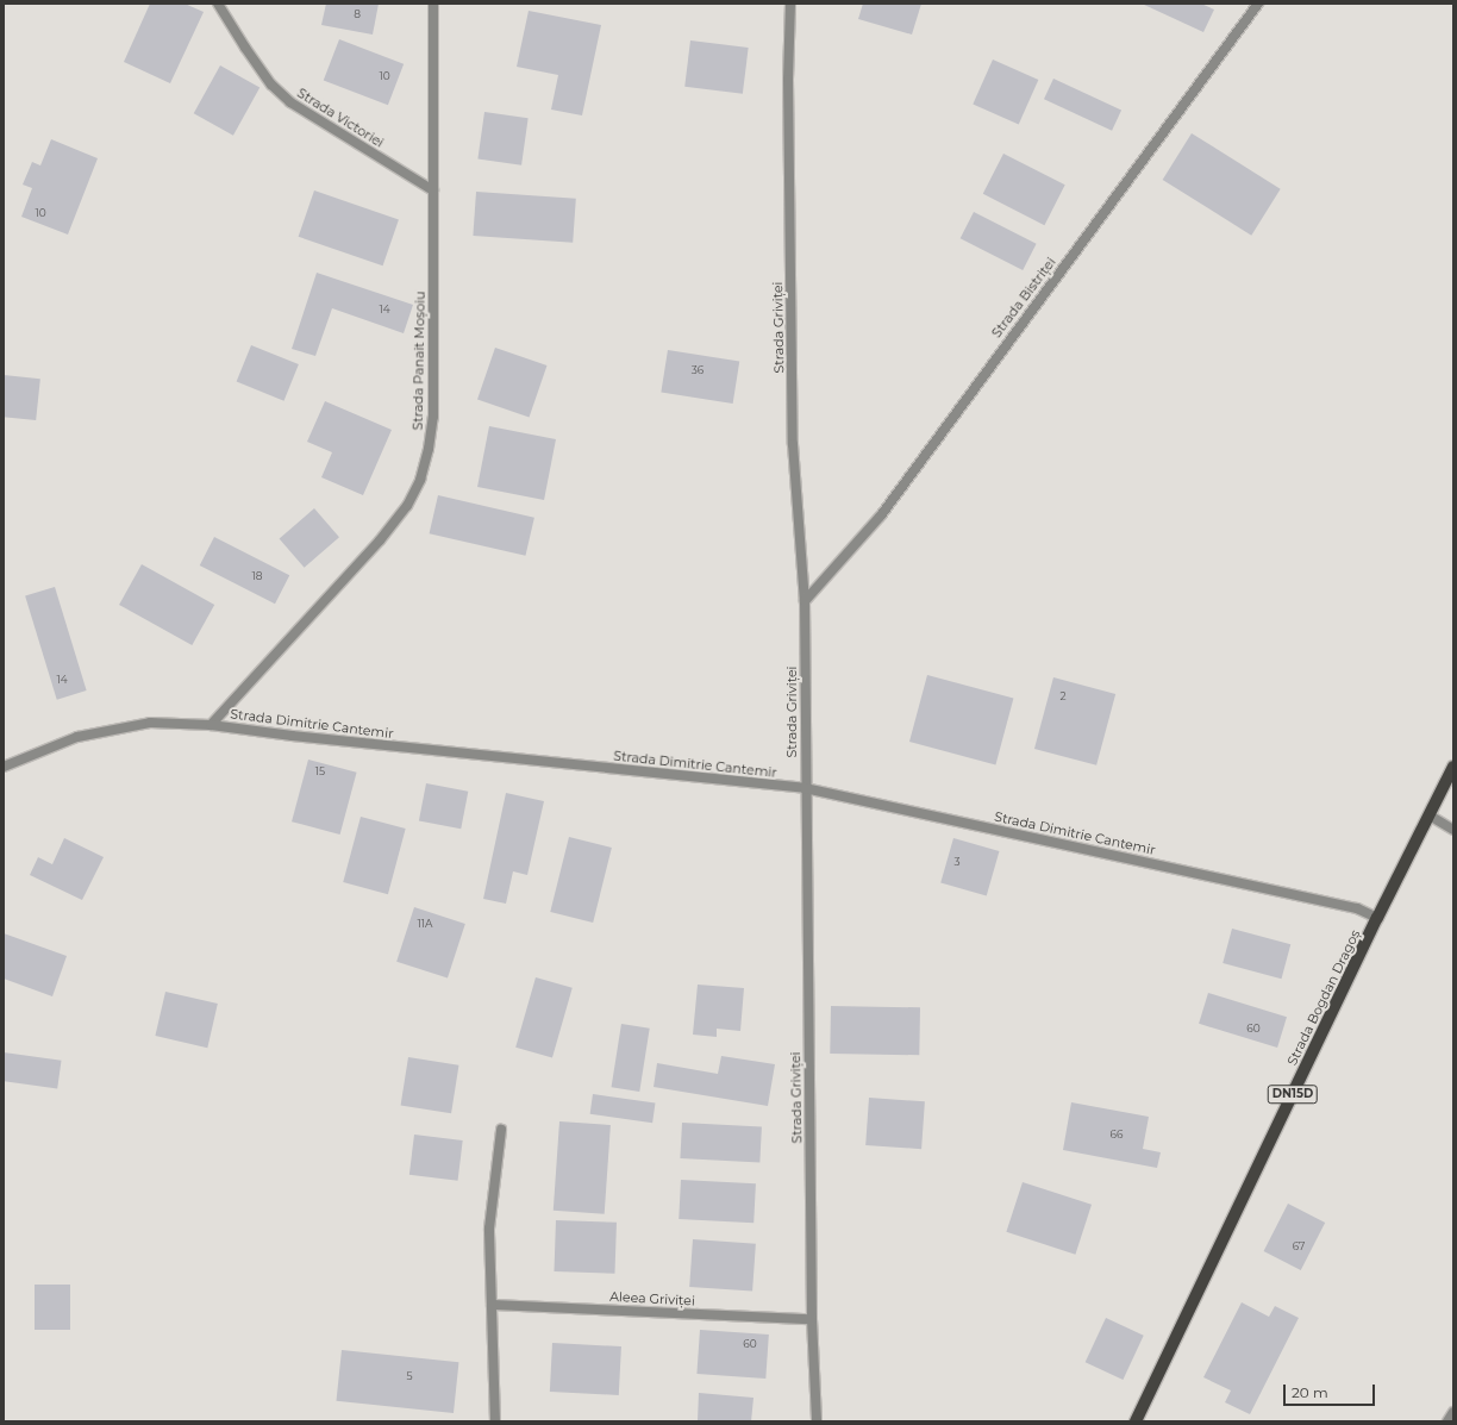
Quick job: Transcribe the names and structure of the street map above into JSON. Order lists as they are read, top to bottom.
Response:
{
  "streets": {
    "main road": ["Strada Bogdan Dragoș", "DN15D"],
    "street": [
      "Strada Victoriei",
      "Strada Bistriței",
      "Strada Griviței",
      "Strada Panait Moșoiu",
      "Strada Dimitrie Cantemir",
      "Aleea Griviței"
    ]
  },
  "crossings": [
    ["Strada Victoriei", "Strada Panait Moșoiu"],
    ["Strada Bistriței", "Strada Griviței"],
    ["Strada Griviței", "Strada Dimitrie Cantemir"],
    ["Strada Griviței", "Aleea Griviței"],
    ["Strada Panait Moșoiu", "Strada Dimitrie Cantemir"],
    ["Strada Dimitrie Cantemir", "Strada Bogdan Dragoș"]
  ],
  "house_numbers": [
    "8",
    "10",
    "10",
    "14",
    "36",
    "18",
    "14",
    "2",
    "15",
    "3",
    "11A",
    "60",
    "66",
    "67",
    "60",
    "5"
  ],
  "scale_bar": "20 m"
}
